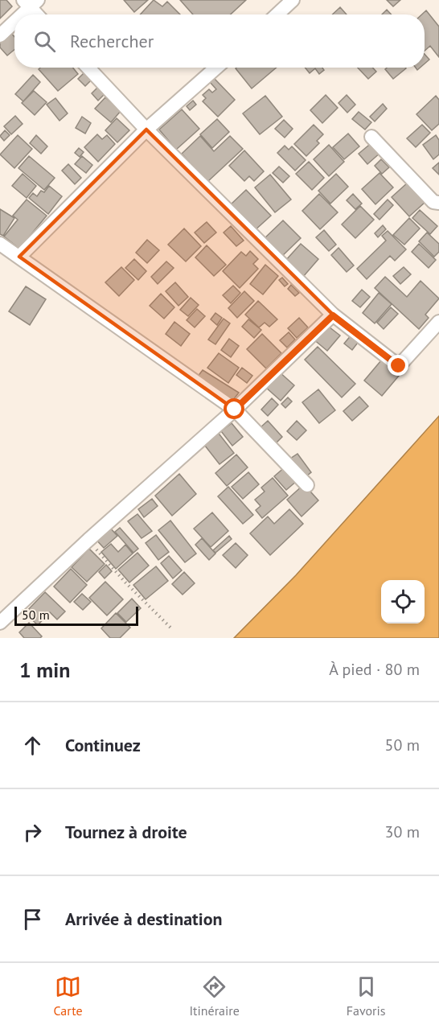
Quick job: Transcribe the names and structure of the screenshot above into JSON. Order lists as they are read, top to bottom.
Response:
{
  "scale_bar": "50 m",
  "page": {
    "search": "Rechercher",
    "scale": "50 m",
    "heading": ["1 min", "À pied · 80 m"],
    "list": [
      ["Continuez", "50 m"],
      ["Tournez à droite", "30 m"],
      "Arrivée à destination"
    ],
    "nav": ["Carte", "Itinéraire", "Favoris"]
  }
}
